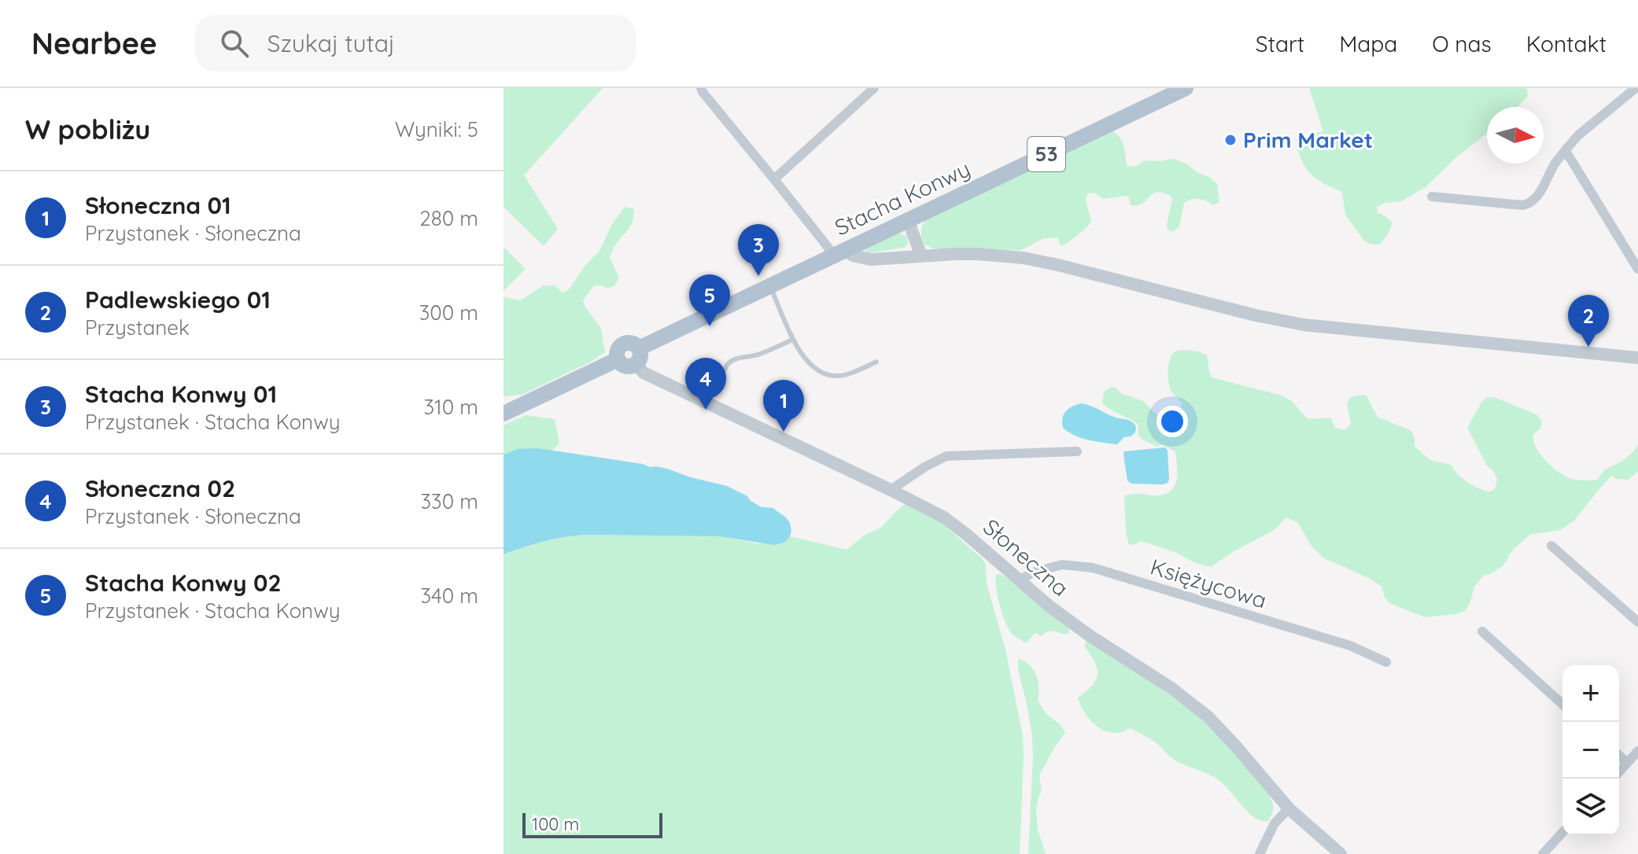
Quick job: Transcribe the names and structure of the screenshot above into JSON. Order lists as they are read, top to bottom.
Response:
{
  "streets": {
    "main road": ["53", "Stacha Konwy"],
    "street": ["Słoneczna", "Księżycowa"]
  },
  "crossings": [
    ["Stacha Konwy", "Słoneczna"],
    ["Słoneczna", "Księżycowa"]
  ],
  "places": ["Prim Market"],
  "scale_bar": "100 m",
  "north": "right",
  "page": {
    "header": "Nearbee",
    "search": "Szukaj tutaj",
    "nav": [
      "Start",
      "Mapa",
      "O nas",
      "Kontakt"
    ],
    "heading": ["W pobliżu", "Wyniki: 5"],
    "list": [
      {
        "mark": "1",
        "name": "Słoneczna 01",
        "note": "Przystanek · Słoneczna",
        "value": "280 m"
      },
      {
        "mark": "2",
        "name": "Padlewskiego 01",
        "note": "Przystanek",
        "value": "300 m"
      },
      {
        "mark": "3",
        "name": "Stacha Konwy 01",
        "note": "Przystanek · Stacha Konwy",
        "value": "310 m"
      },
      {
        "mark": "4",
        "name": "Słoneczna 02",
        "note": "Przystanek · Słoneczna",
        "value": "330 m"
      },
      {
        "mark": "5",
        "name": "Stacha Konwy 02",
        "note": "Przystanek · Stacha Konwy",
        "value": "340 m"
      }
    ],
    "pins": [
      "3",
      "5",
      "2",
      "4",
      "1"
    ],
    "map_buttons": ["+", "−"],
    "scale": "100 m"
  }
}
